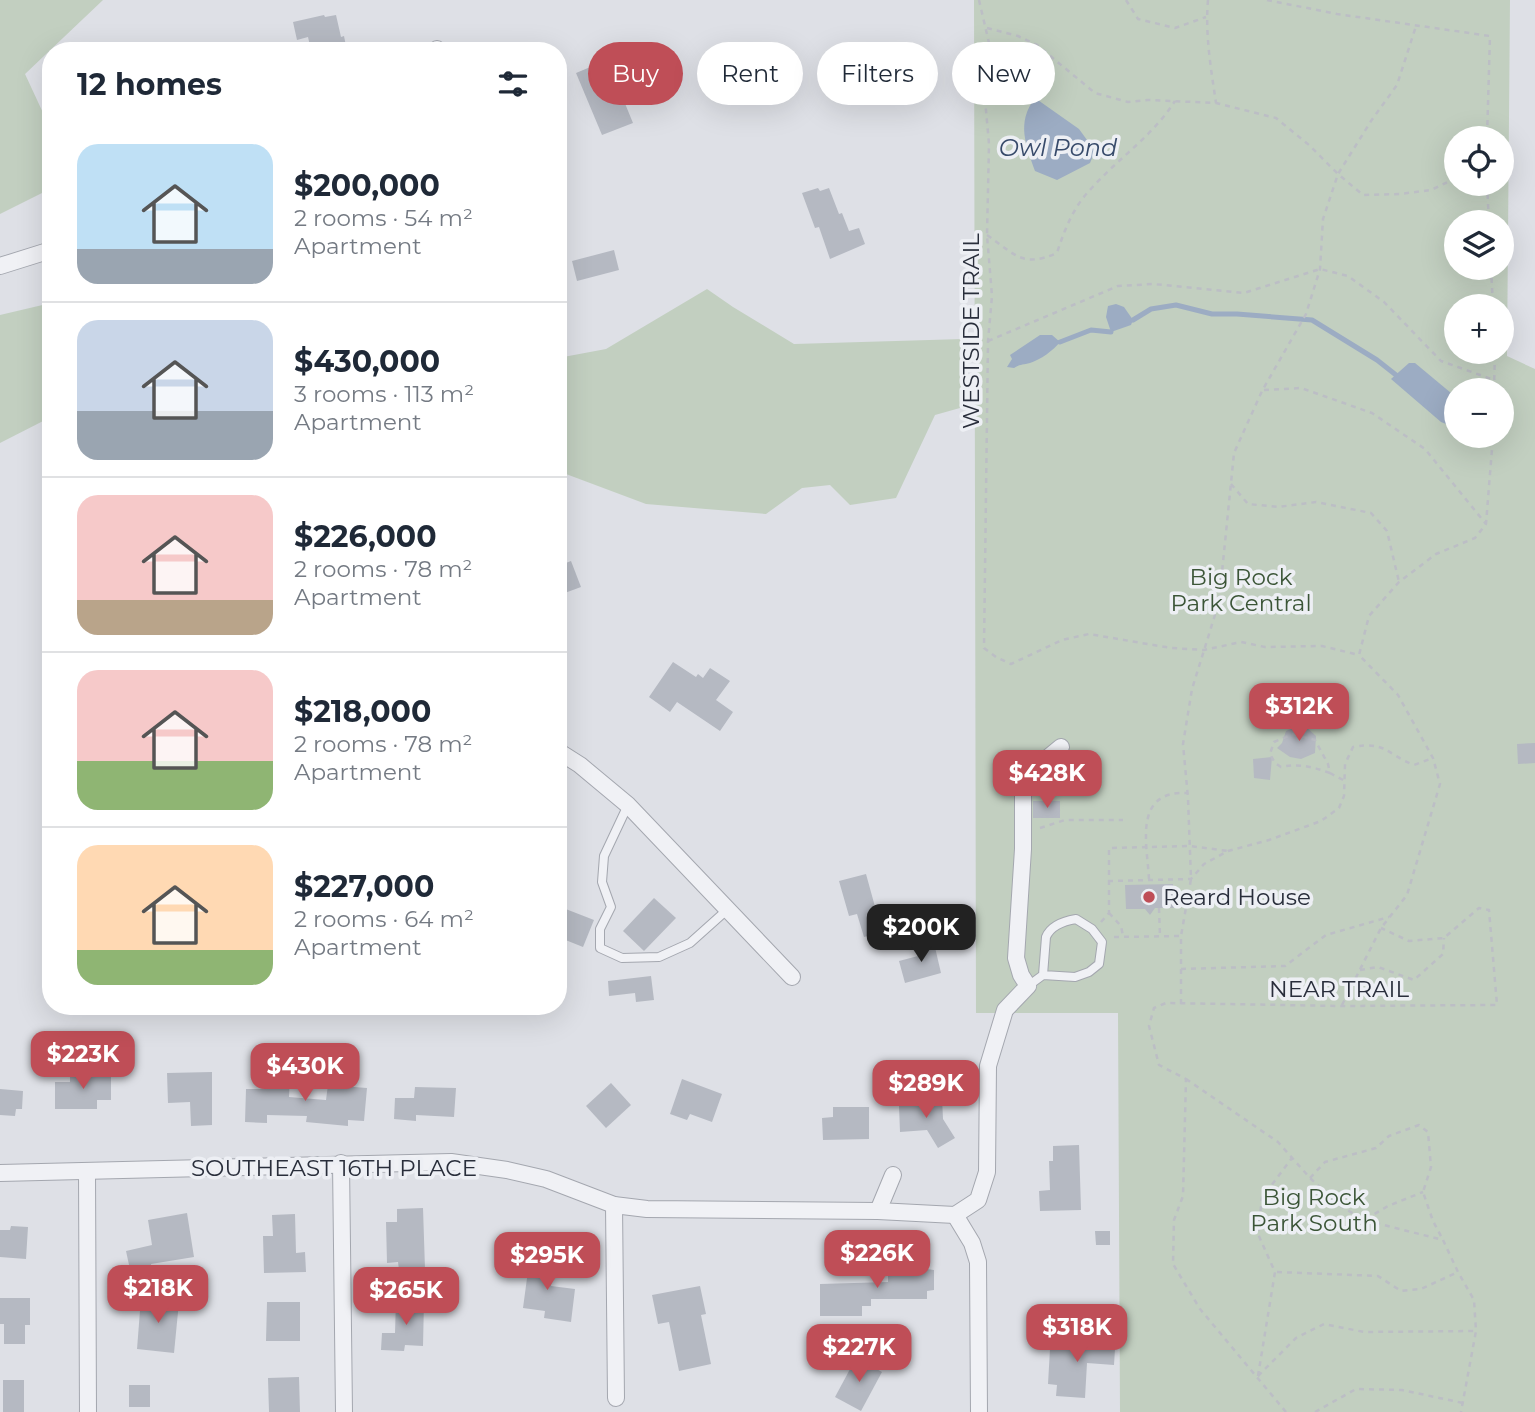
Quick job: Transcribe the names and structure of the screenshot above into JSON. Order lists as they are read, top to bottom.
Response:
{
  "streets": {
    "street": ["SOUTHEAST 16TH PLACE"],
    "path": ["WESTSIDE TRAIL", "NEAR TRAIL"]
  },
  "water": ["Owl Pond"],
  "parks": ["Big Rock Park Central", "Big Rock Park South"],
  "places": ["Reard House"],
  "page": {
    "chip": [
      "Buy",
      "Rent",
      "Filters",
      "New"
    ],
    "heading": "12 homes",
    "map_buttons": ["+", "−"],
    "list": [
      {
        "name": "$200,000",
        "note": "2 rooms · 54 m² · Apartment"
      },
      {
        "name": "$430,000",
        "note": "3 rooms · 113 m² · Apartment"
      },
      {
        "name": "$226,000",
        "note": "2 rooms · 78 m² · Apartment"
      },
      {
        "name": "$218,000",
        "note": "2 rooms · 78 m² · Apartment"
      },
      {
        "name": "$227,000",
        "note": "2 rooms · 64 m² · Apartment"
      }
    ],
    "price": [
      "$312K",
      "$428K",
      "$200K",
      "$223K",
      "$430K",
      "$289K",
      "$226K",
      "$295K",
      "$218K",
      "$265K",
      "$318K",
      "$227K"
    ]
  }
}
